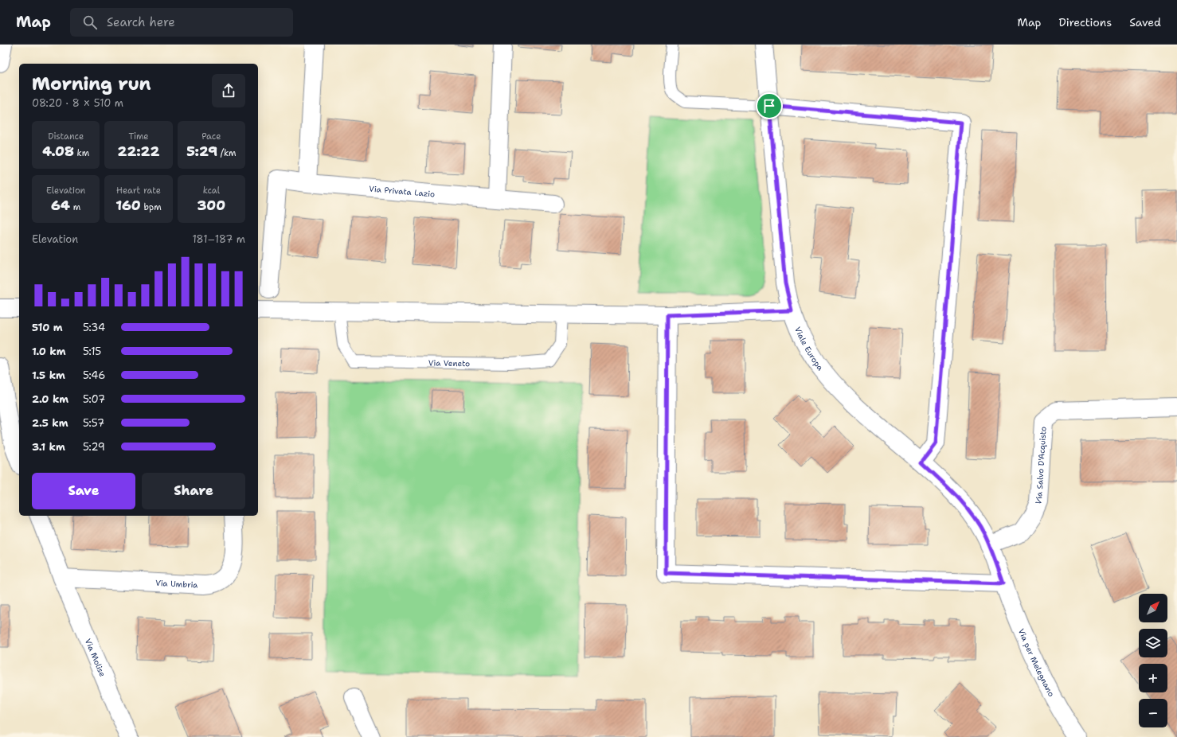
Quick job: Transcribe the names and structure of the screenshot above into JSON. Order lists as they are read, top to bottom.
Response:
{
  "streets": {
    "street": [
      "Via Privata Lazio",
      "Viale Europa",
      "Via Salvo D'Acquisto",
      "Via Umbria",
      "Via Molise",
      "Via per Melegnano"
    ],
    "lane": ["Via Veneto"]
  },
  "crossings": [
    ["Viale Europa", "Via Salvo D'Acquisto"],
    ["Viale Europa", "Via per Melegnano"],
    ["Via Umbria", "Via Molise"]
  ],
  "north": "top right",
  "page": {
    "header": "Map",
    "search": "Search here",
    "nav": ["Map", "Directions", "Saved"],
    "heading": ["Morning run", "08:20 · 8 × 510 m"],
    "stats": [
      ["Distance", "4.08 km"],
      ["Time", "22:22"],
      ["Pace", "5:29 /km"],
      ["Elevation", "64 m"],
      ["Heart rate", "160 bpm"],
      ["kcal", "300"]
    ],
    "chart": ["Elevation", "181–187 m"],
    "list": [
      {
        "name": "510 m",
        "note": "5:34"
      },
      {
        "name": "1.0 km",
        "note": "5:15"
      },
      {
        "name": "1.5 km",
        "note": "5:46"
      },
      {
        "name": "2.0 km",
        "note": "5:07"
      },
      {
        "name": "2.5 km",
        "note": "5:57"
      },
      {
        "name": "3.1 km",
        "note": "5:29"
      }
    ],
    "buttons": ["Save", "Share"],
    "map_buttons": ["+", "−"]
  }
}
